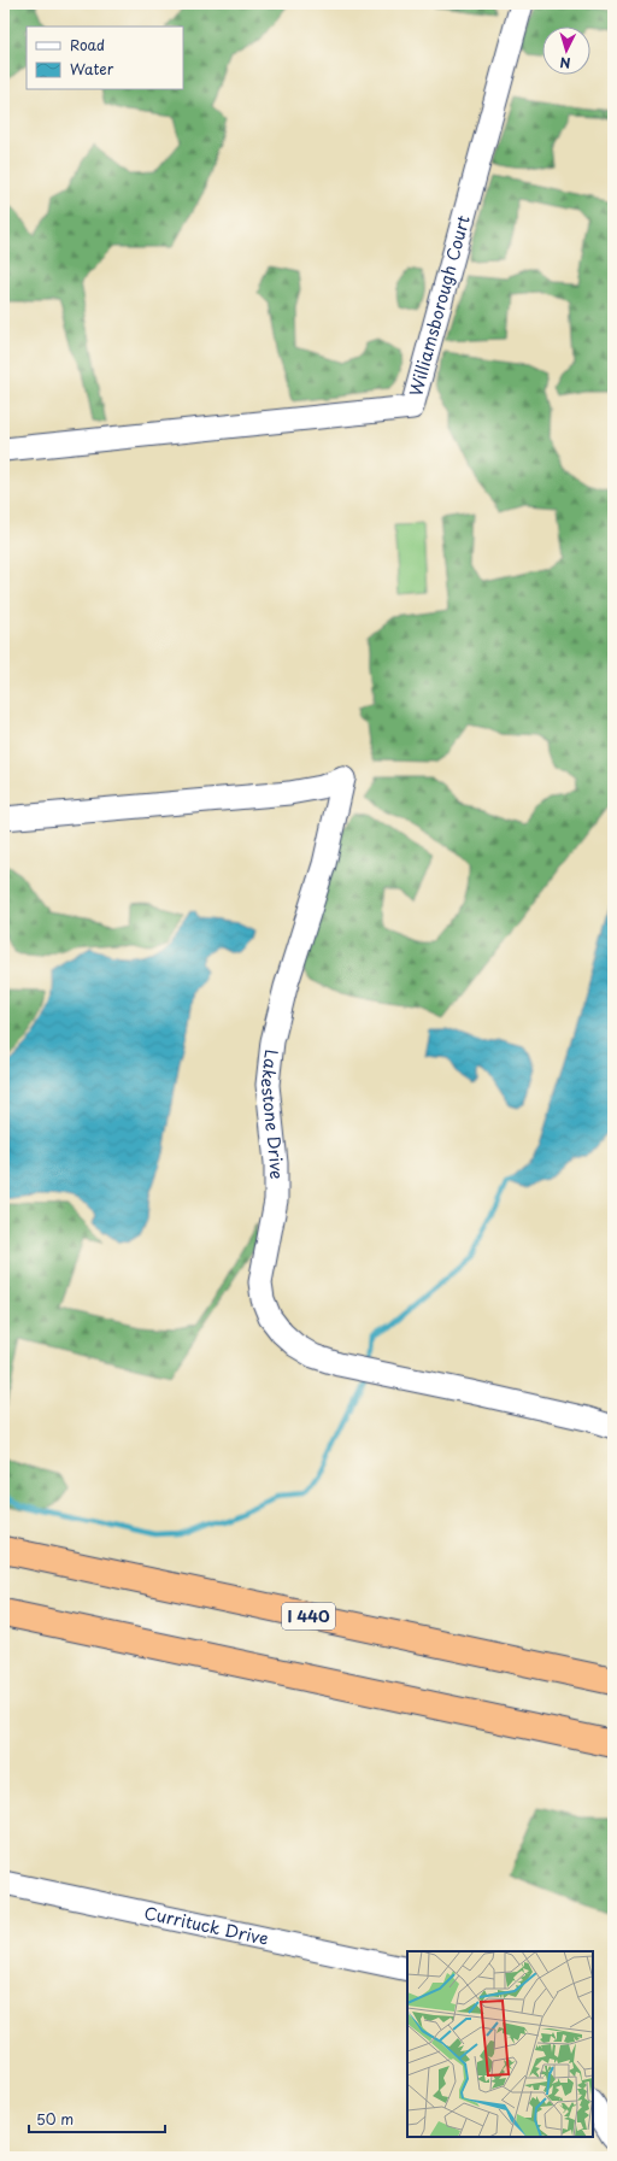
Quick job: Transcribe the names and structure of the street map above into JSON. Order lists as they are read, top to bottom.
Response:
{
  "streets": {
    "highway": ["I 440"],
    "street": ["Williamsborough Court", "Lakestone Drive", "Currituck Drive"]
  },
  "legend": ["Road", "Water"],
  "scale_bar": "50 m",
  "north": "bottom"
}
